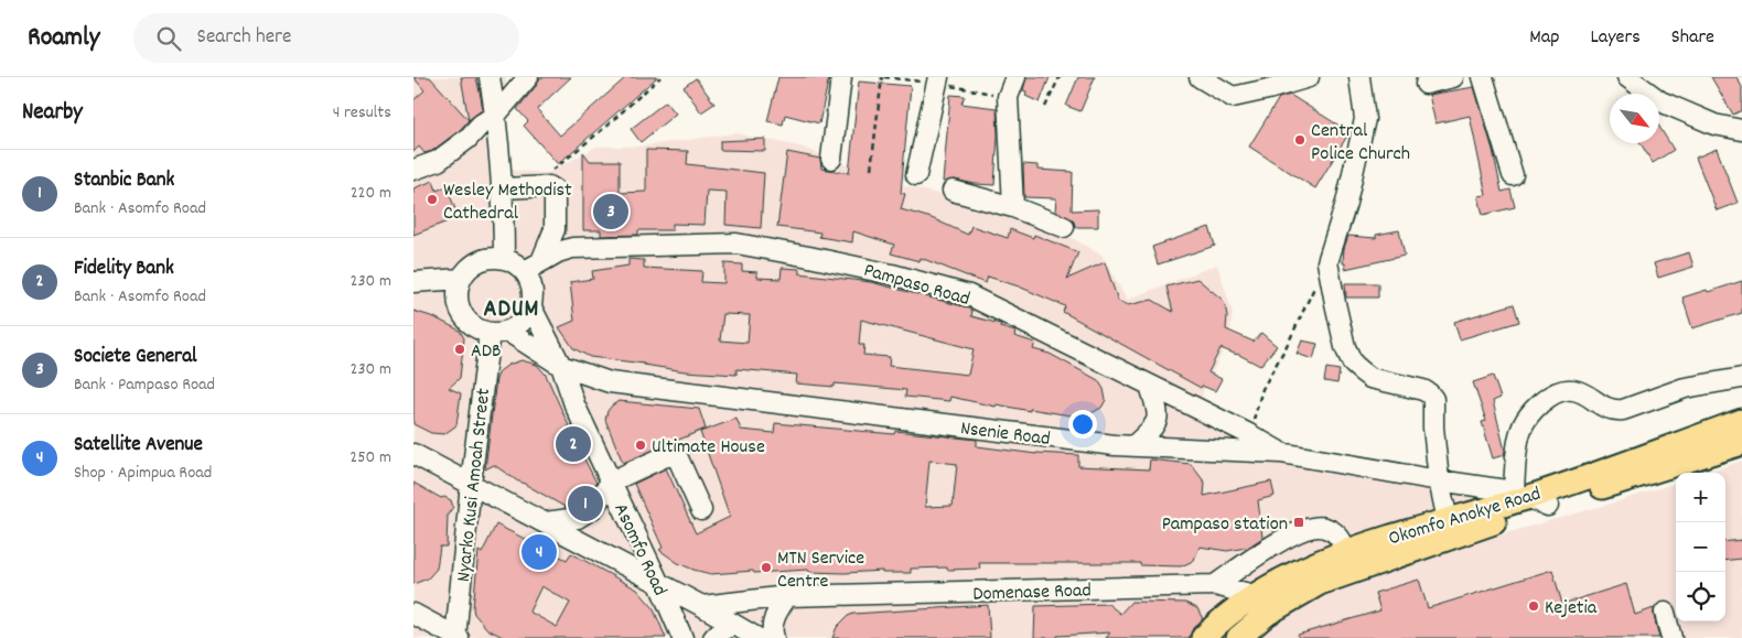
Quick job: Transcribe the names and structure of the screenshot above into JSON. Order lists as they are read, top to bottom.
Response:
{
  "streets": {
    "main road": ["Okomfo Anokye Road"],
    "street": [
      "Pampaso Road",
      "Nsenie Road",
      "Nyarko Kusi Amoah Street",
      "Asomfo Road",
      "Domenase Road"
    ]
  },
  "crossings": [
    ["Pampaso Road", "Nsenie Road"],
    ["Pampaso Road", "Nyarko Kusi Amoah Street"],
    ["Nsenie Road", "Okomfo Anokye Road"],
    ["Nsenie Road", "Asomfo Road"],
    ["Okomfo Anokye Road", "Domenase Road"]
  ],
  "districts": ["ADUM"],
  "places": {
    "other": [
      "Central Police Church",
      "Wesley Methodist Cathedral",
      "ADB",
      "Ultimate House",
      "MTN Service Centre",
      "Kejetia"
    ],
    "transit": ["Pampaso station"]
  },
  "north": "bottom right",
  "page": {
    "header": "Roamly",
    "search": "Search here",
    "nav": ["Map", "Layers", "Share"],
    "heading": ["Nearby", "4 results"],
    "list": [
      {
        "mark": "1",
        "name": "Stanbic Bank",
        "note": "Bank · Asomfo Road",
        "value": "220 m"
      },
      {
        "mark": "2",
        "name": "Fidelity Bank",
        "note": "Bank · Asomfo Road",
        "value": "230 m"
      },
      {
        "mark": "3",
        "name": "Societe General",
        "note": "Bank · Pampaso Road",
        "value": "230 m"
      },
      {
        "mark": "4",
        "name": "Satellite Avenue",
        "note": "Shop · Apimpua Road",
        "value": "250 m"
      }
    ],
    "pins": [
      "3",
      "2",
      "1",
      "4"
    ],
    "map_buttons": ["+", "−"]
  }
}
